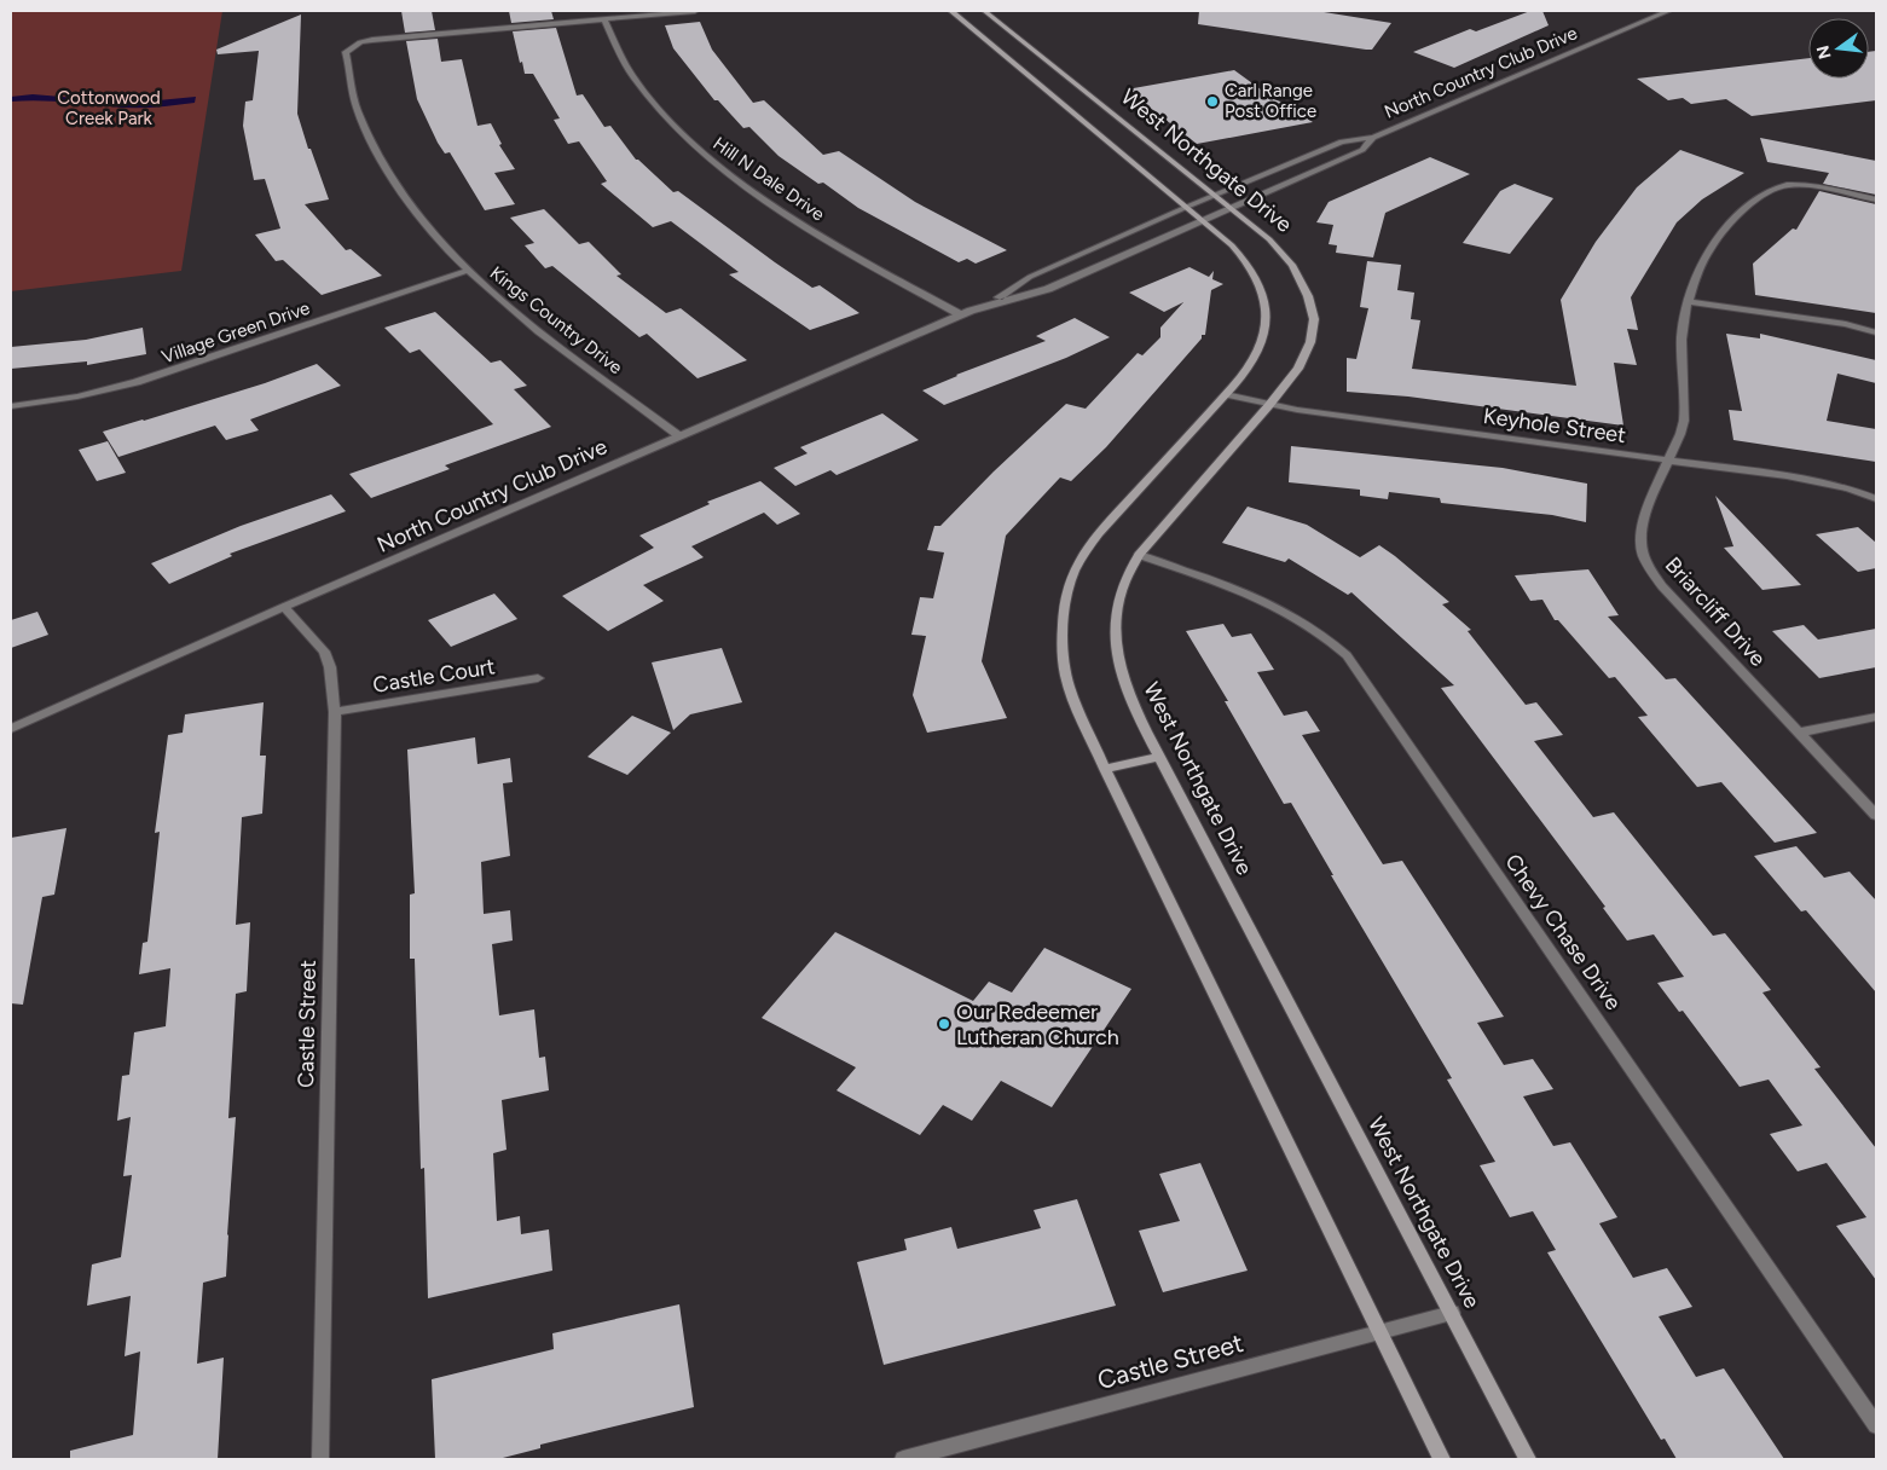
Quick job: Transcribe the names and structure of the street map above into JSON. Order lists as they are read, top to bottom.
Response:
{
  "streets": {
    "main road": ["West Northgate Drive"],
    "street": [
      "North Country Club Drive",
      "Hill N Dale Drive",
      "Kings Country Drive",
      "Village Green Drive",
      "Keyhole Street",
      "Briarcliff Drive",
      "Castle Court",
      "Chevy Chase Drive",
      "Castle Street"
    ]
  },
  "crossings": [
    ["North Country Club Drive", "West Northgate Drive"],
    ["North Country Club Drive", "Hill N Dale Drive"],
    ["North Country Club Drive", "Kings Country Drive"],
    ["North Country Club Drive", "Castle Street"],
    ["West Northgate Drive", "Keyhole Street"],
    ["West Northgate Drive", "Chevy Chase Drive"],
    ["West Northgate Drive", "Castle Street"],
    ["Hill N Dale Drive", "Kings Country Drive"],
    ["Kings Country Drive", "Village Green Drive"],
    ["Keyhole Street", "Briarcliff Drive"],
    ["Castle Court", "Castle Street"]
  ],
  "parks": ["Cottonwood Creek Park"],
  "places": ["Carl Range Post Office", "Our Redeemer Lutheran Church"],
  "north": "left"
}
